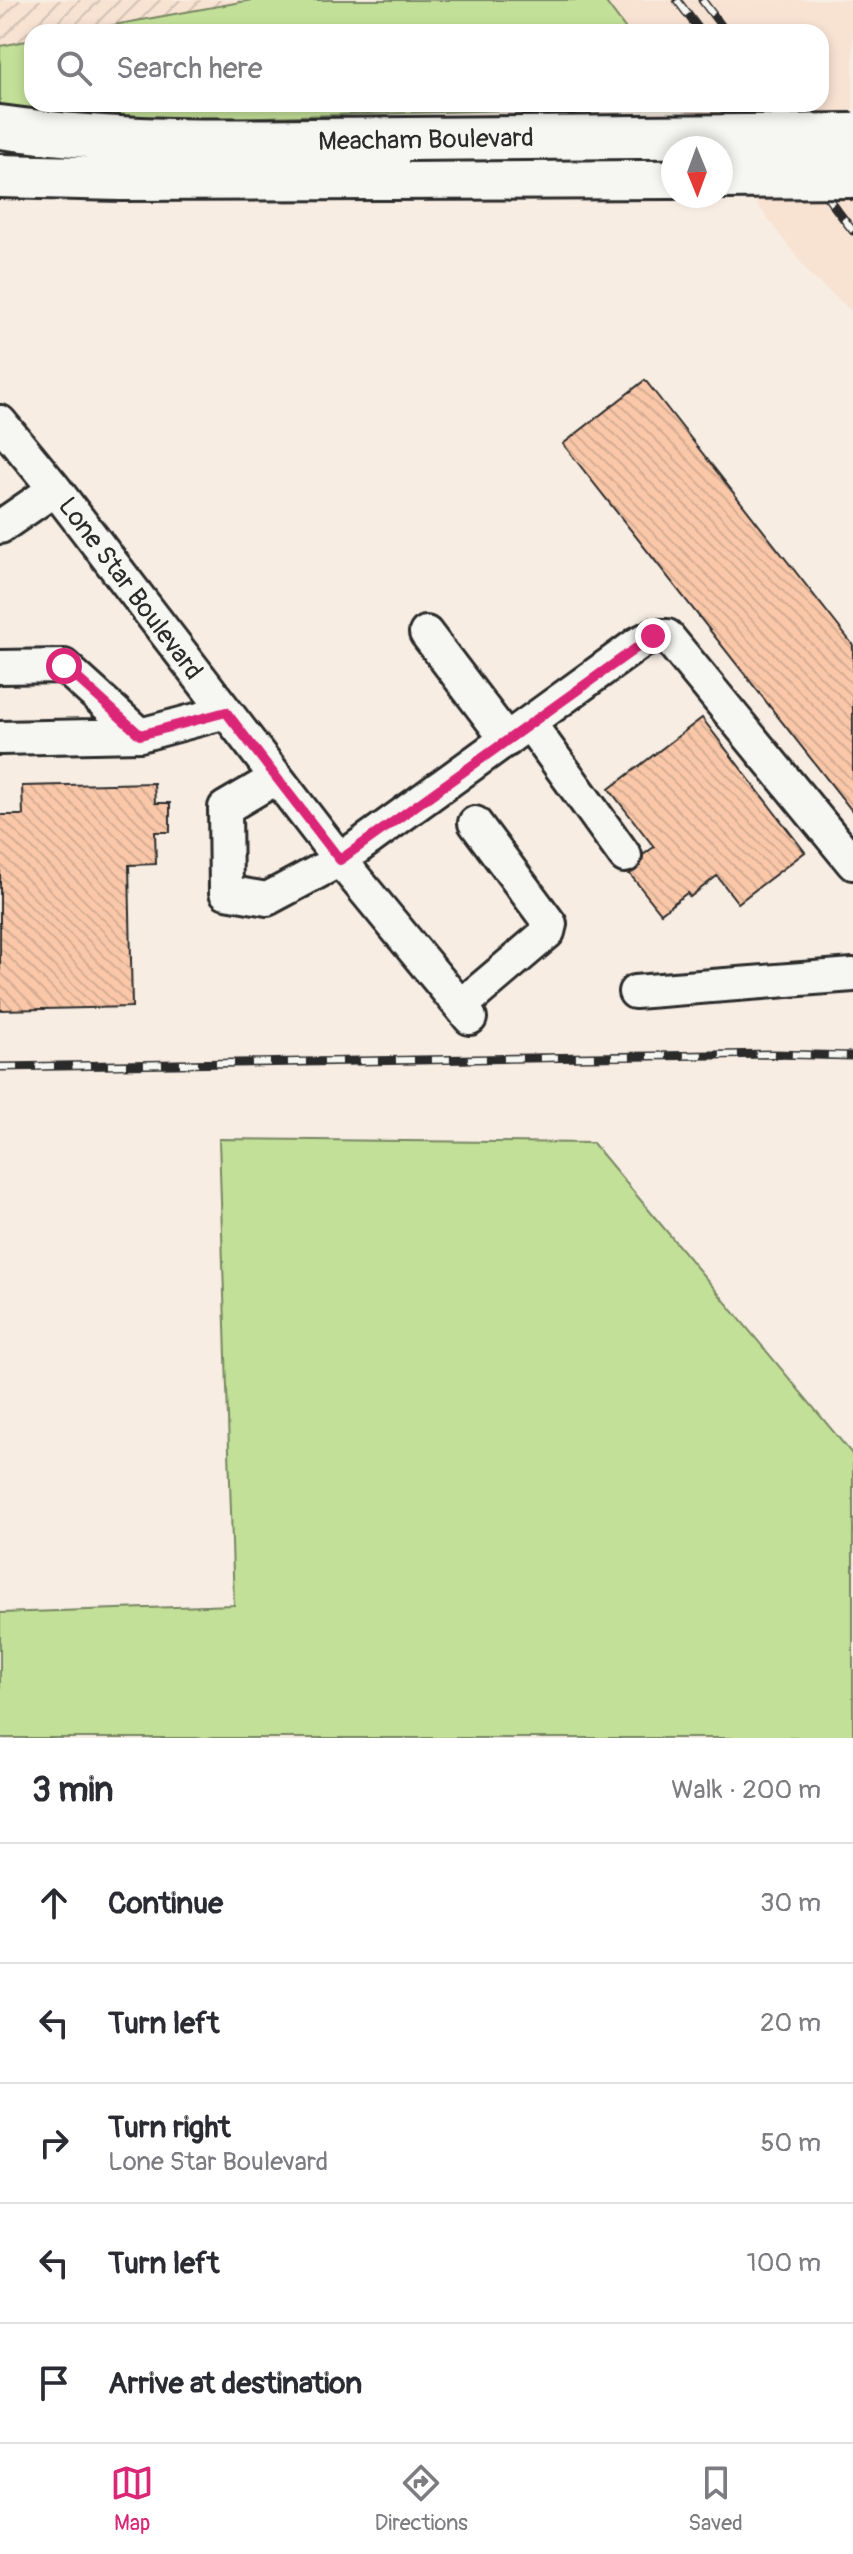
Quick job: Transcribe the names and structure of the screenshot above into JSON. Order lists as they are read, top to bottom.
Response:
{
  "streets": {
    "main road": ["Meacham Boulevard"],
    "street": ["Lone Star Boulevard"]
  },
  "north": "bottom",
  "page": {
    "search": "Search here",
    "heading": ["3 min", "Walk · 200 m"],
    "list": [
      ["Continue", "30 m"],
      ["Turn left", "20 m"],
      ["Turn right", "Lone Star Boulevard", "50 m"],
      ["Turn left", "100 m"],
      "Arrive at destination"
    ],
    "nav": ["Map", "Directions", "Saved"]
  }
}
